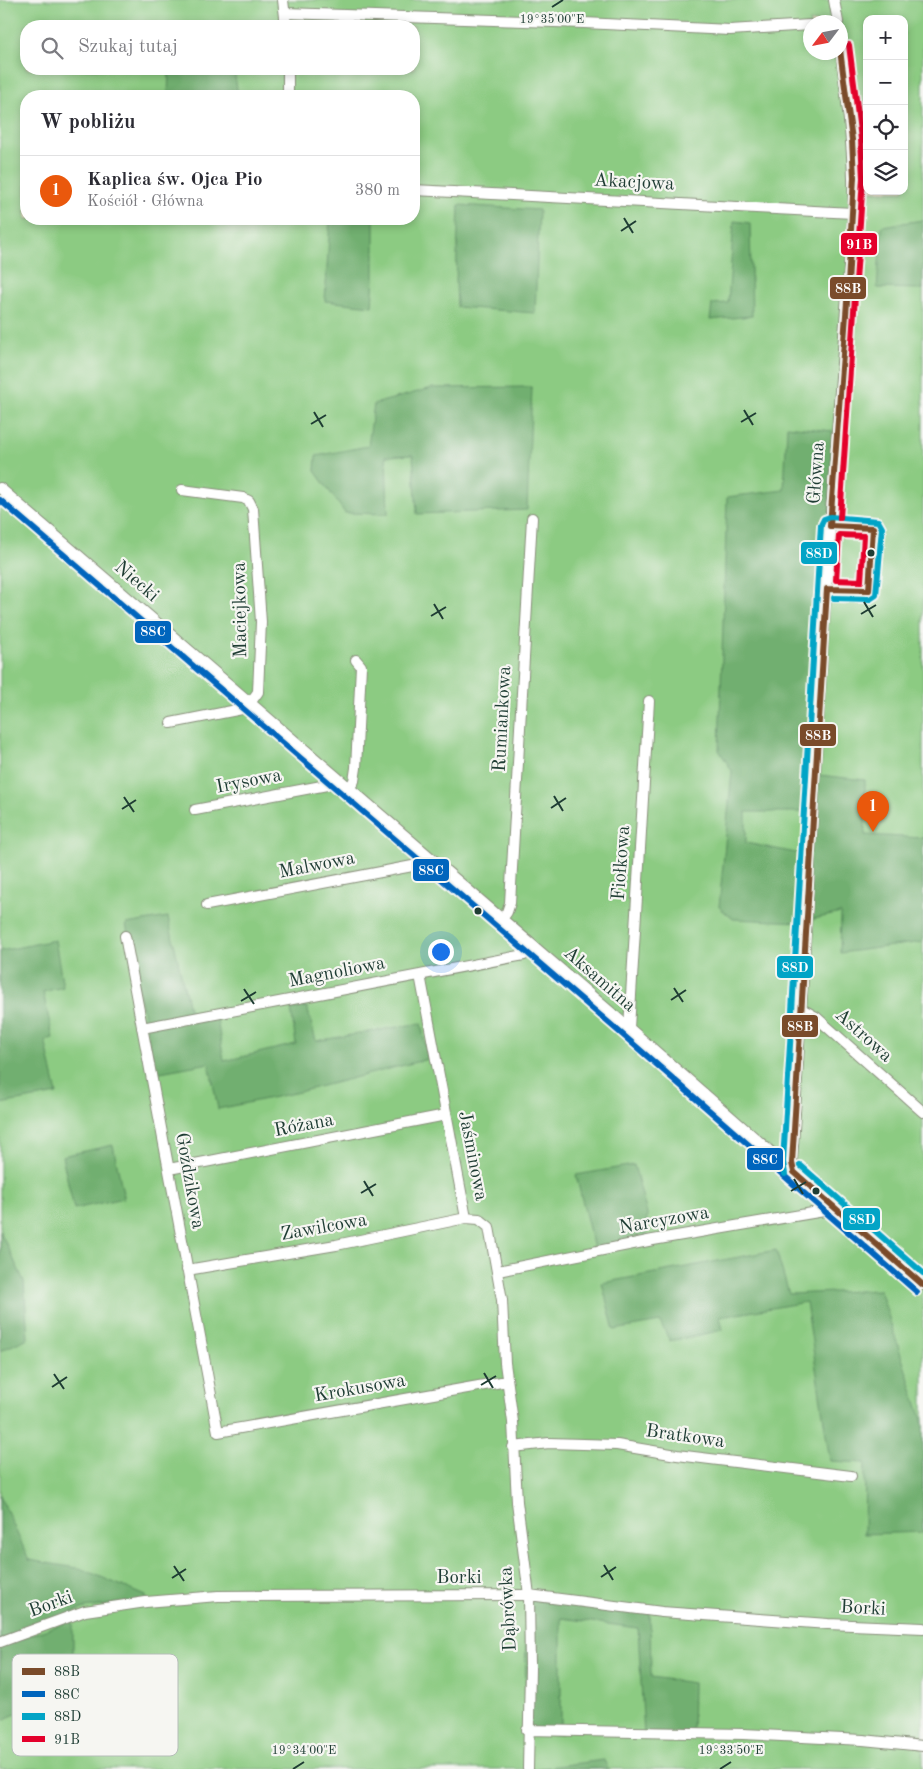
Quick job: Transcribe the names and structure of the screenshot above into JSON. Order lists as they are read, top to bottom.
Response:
{
  "streets": {
    "street": [
      "Akacjowa",
      "Główna",
      "Niecki",
      "Maciejkowa",
      "Rumiankowa",
      "Irysowa",
      "Fiołkowa",
      "Malwowa",
      "Magnoliowa",
      "Aksamitna",
      "Astrowa",
      "Różana",
      "Jaśminowa",
      "Goździkowa",
      "Narcyzowa",
      "Zawilcowa",
      "Krokusowa",
      "Bratkowa",
      "Borki",
      "Dąbrówka"
    ]
  },
  "crossings": [
    ["Akacjowa", "Główna"],
    ["Główna", "Aksamitna"],
    ["Główna", "Astrowa"],
    ["Niecki", "Maciejkowa"],
    ["Niecki", "Aksamitna"],
    ["Maciejkowa", "Aksamitna"],
    ["Rumiankowa", "Aksamitna"],
    ["Irysowa", "Aksamitna"],
    ["Fiołkowa", "Aksamitna"],
    ["Malwowa", "Aksamitna"],
    ["Magnoliowa", "Aksamitna"],
    ["Magnoliowa", "Jaśminowa"],
    ["Magnoliowa", "Goździkowa"],
    ["Aksamitna", "Narcyzowa"],
    ["Różana", "Jaśminowa"],
    ["Różana", "Goździkowa"],
    ["Jaśminowa", "Narcyzowa"],
    ["Jaśminowa", "Zawilcowa"],
    ["Jaśminowa", "Krokusowa"],
    ["Jaśminowa", "Bratkowa"],
    ["Jaśminowa", "Dąbrówka"],
    ["Goździkowa", "Zawilcowa"],
    ["Goździkowa", "Krokusowa"],
    ["Bratkowa", "Dąbrówka"],
    ["Borki", "Dąbrówka"]
  ],
  "lines": [
    "transit line 91B",
    "transit line 88B",
    "transit line 88C",
    "transit line 88D"
  ],
  "legend": [
    "88B",
    "88C",
    "88D",
    "91B"
  ],
  "north": "bottom left",
  "page": {
    "map_buttons": ["+", "−"],
    "search": "Szukaj tutaj",
    "heading": "W pobliżu",
    "list": [
      {
        "mark": "1",
        "name": "Kaplica św. Ojca Pio",
        "note": "Kościół · Główna",
        "value": "380 m"
      }
    ],
    "pins": "1"
  },
  "coordinates": ["19°35'00\"E", "19°34'00\"E", "19°33'50\"E"]
}
